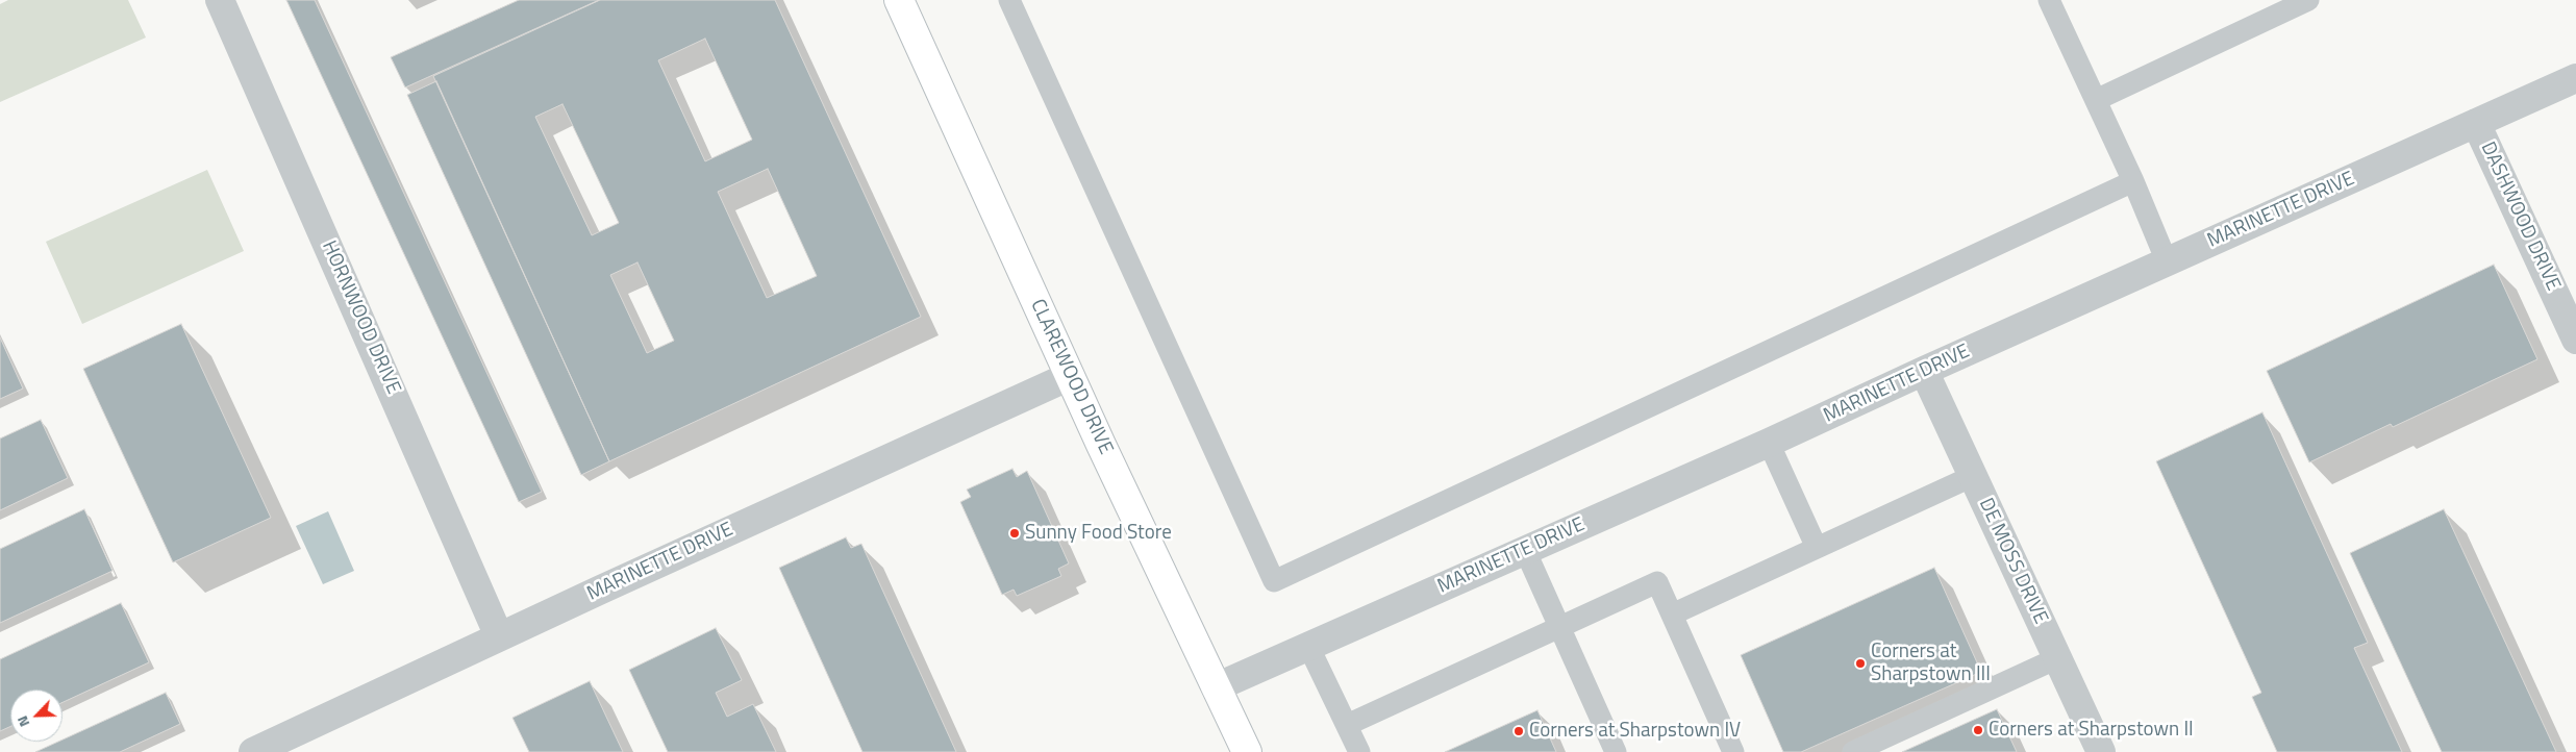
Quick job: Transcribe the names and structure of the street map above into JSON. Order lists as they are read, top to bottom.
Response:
{
  "streets": {
    "street": [
      "MARINETTE DRIVE",
      "DASHWOOD DRIVE",
      "HORNWOOD DRIVE",
      "CLAREWOOD DRIVE",
      "DE MOSS DRIVE"
    ]
  },
  "crossings": [
    ["MARINETTE DRIVE", "DASHWOOD DRIVE"],
    ["MARINETTE DRIVE", "HORNWOOD DRIVE"],
    ["MARINETTE DRIVE", "CLAREWOOD DRIVE"],
    ["MARINETTE DRIVE", "DE MOSS DRIVE"]
  ],
  "places": [
    "Sunny Food Store",
    "Corners at Sharpstown III",
    "Corners at Sharpstown II",
    "Corners at Sharpstown IV"
  ],
  "north": "bottom left"
}
